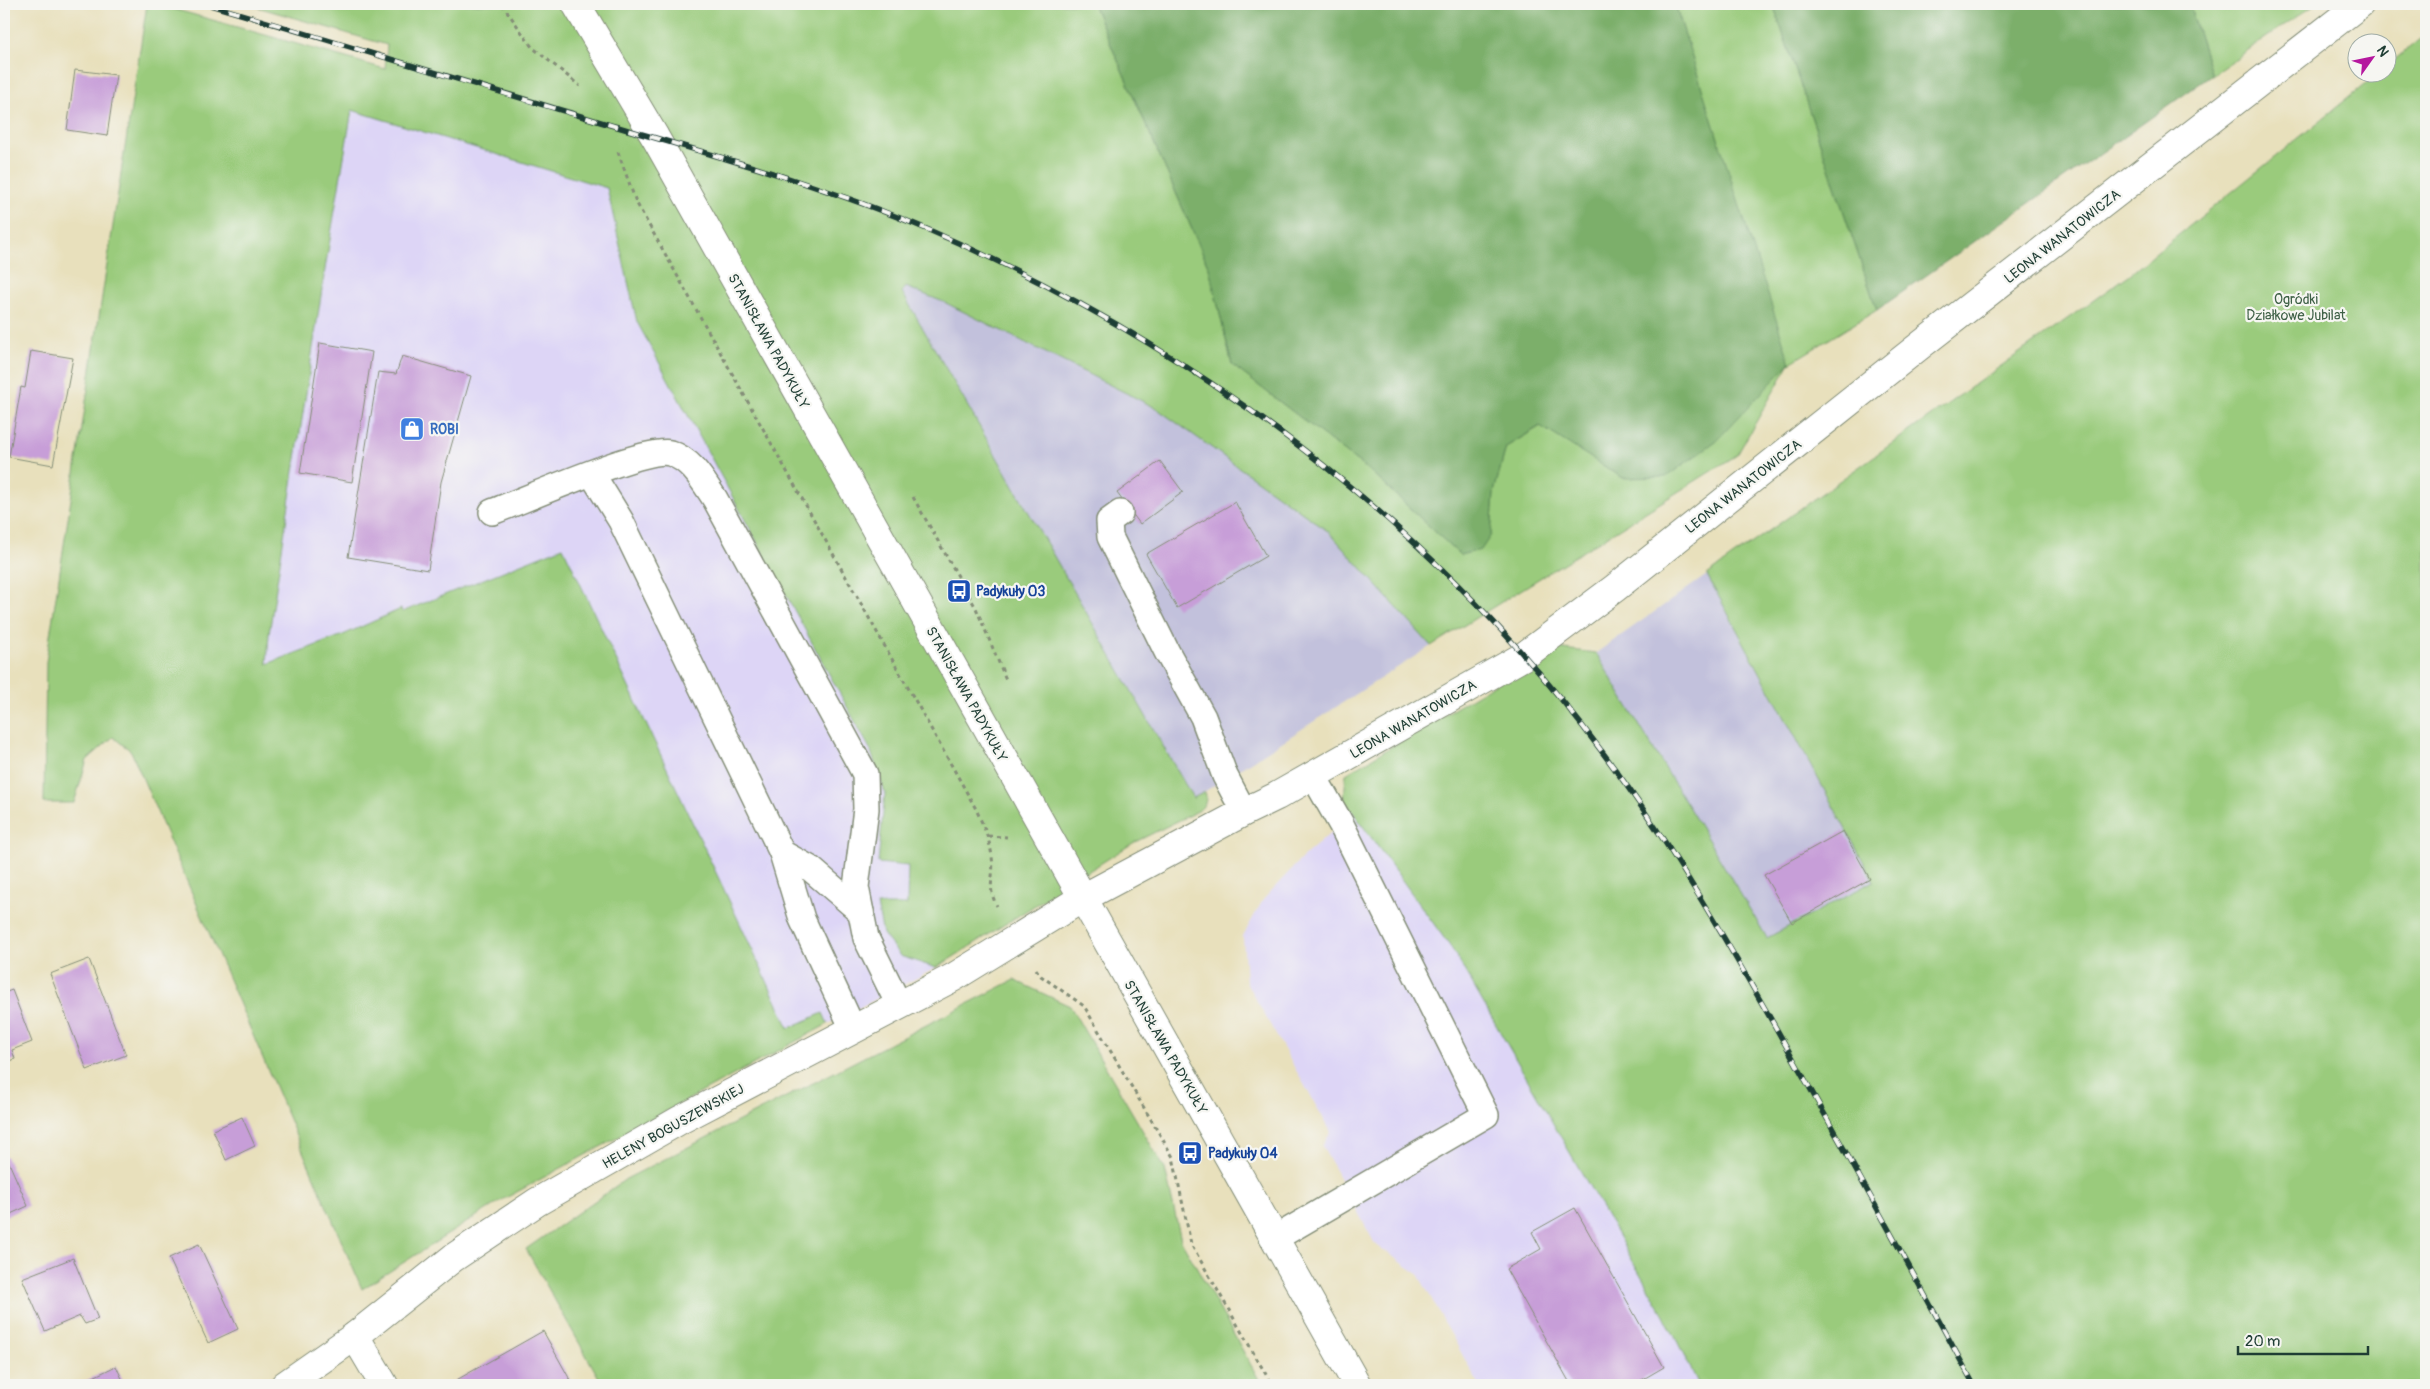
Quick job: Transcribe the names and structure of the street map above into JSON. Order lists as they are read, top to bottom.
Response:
{
  "streets": {
    "street": ["LEONA WANATOWICZA", "STANISŁAWA PADYKUŁY", "HELENY BOGUSZEWSKIEJ"]
  },
  "crossings": [
    ["LEONA WANATOWICZA", "STANISŁAWA PADYKUŁY"],
    ["LEONA WANATOWICZA", "HELENY BOGUSZEWSKIEJ"],
    ["STANISŁAWA PADYKUŁY", "HELENY BOGUSZEWSKIEJ"]
  ],
  "parks": ["Ogródki Działkowe Jubilat"],
  "places": {
    "shop": ["ROBI"],
    "bus stop": ["Padykuły 03", "Padykuły 04"]
  },
  "scale_bar": "20 m",
  "north": "top right"
}
